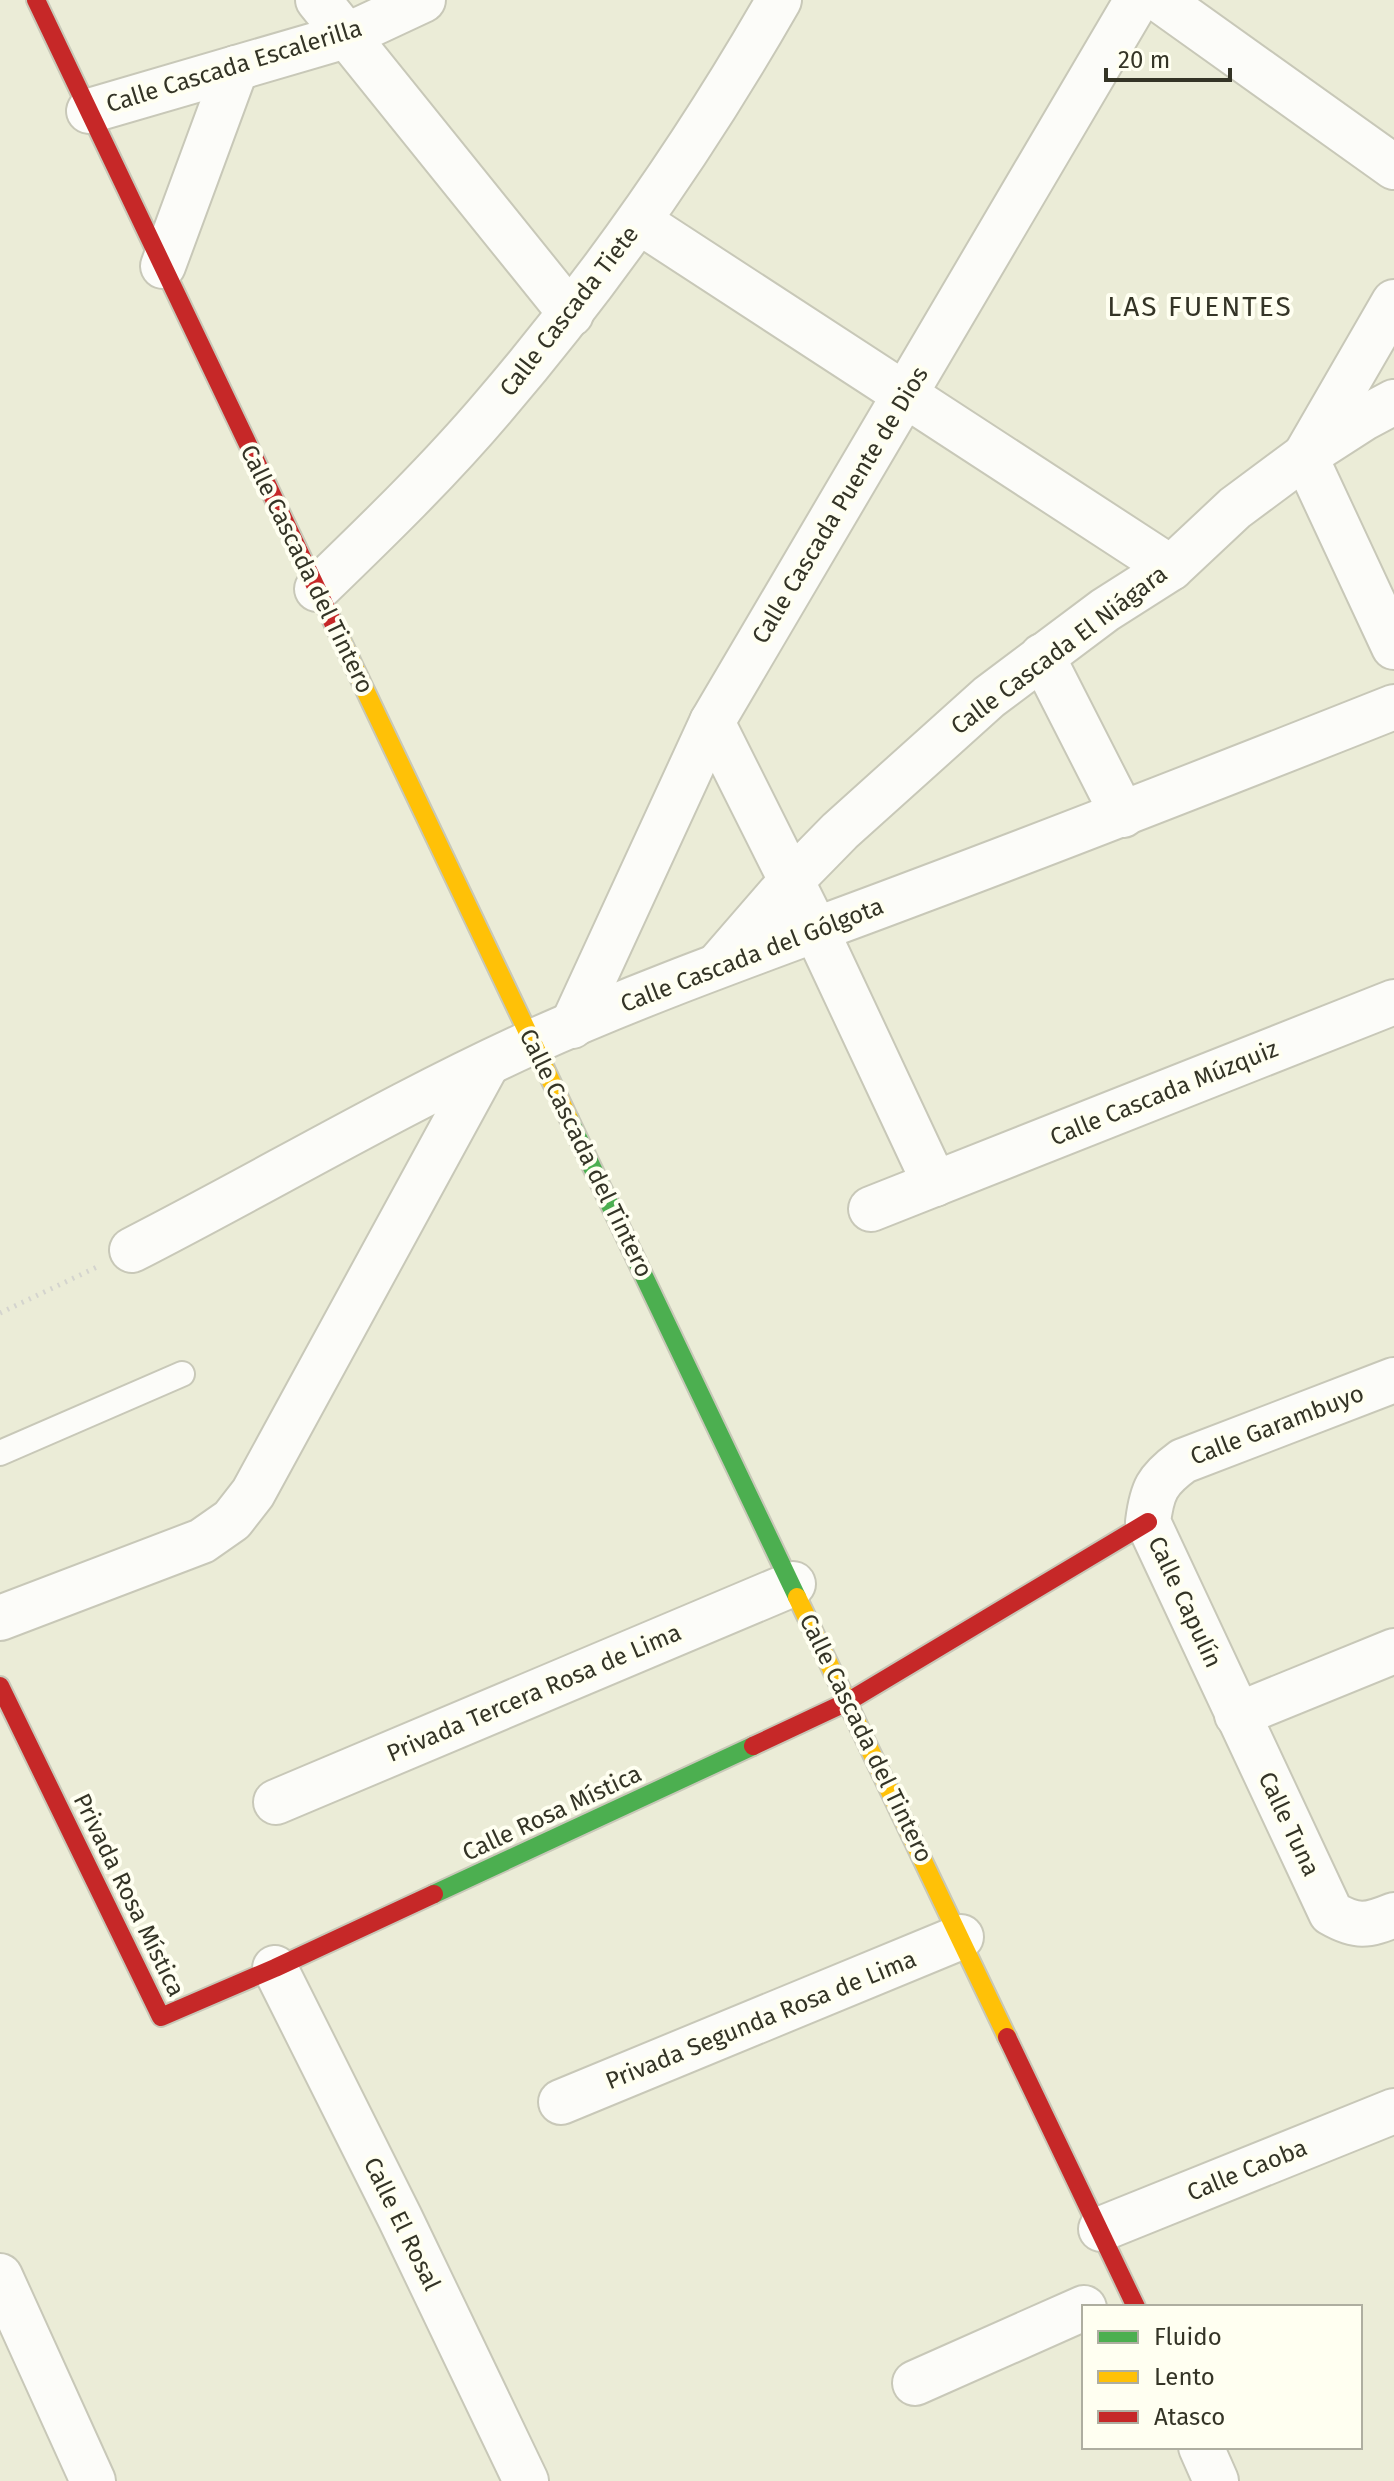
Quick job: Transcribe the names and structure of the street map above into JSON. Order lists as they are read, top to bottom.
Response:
{
  "streets": {
    "street": [
      "Calle Cascada Escalerilla",
      "Calle Cascada Tiete",
      "Calle Cascada Puente de Dios",
      "Calle Cascada del Tintero",
      "Calle Cascada El Niágara",
      "Calle Cascada del Gólgota",
      "Calle Cascada Múzquiz",
      "Calle Garambuyo",
      "Calle Capulín",
      "Privada Tercera Rosa de Lima",
      "Calle Rosa Mística",
      "Calle Tuna",
      "Privada Rosa Mística",
      "Privada Segunda Rosa de Lima",
      "Calle Caoba",
      "Calle El Rosal"
    ]
  },
  "crossings": [
    ["Calle Cascada Escalerilla", "Calle Cascada del Tintero"],
    ["Calle Cascada Tiete", "Calle Cascada del Tintero"],
    ["Calle Cascada Puente de Dios", "Calle Cascada del Tintero"],
    ["Calle Cascada Puente de Dios", "Calle Cascada del Gólgota"],
    ["Calle Cascada del Tintero", "Calle Cascada del Gólgota"],
    ["Calle Cascada del Tintero", "Calle Capulín"],
    ["Calle Cascada del Tintero", "Privada Tercera Rosa de Lima"],
    ["Calle Cascada del Tintero", "Calle Rosa Mística"],
    ["Calle Cascada del Tintero", "Privada Segunda Rosa de Lima"],
    ["Calle Cascada del Tintero", "Calle Caoba"],
    ["Calle Cascada El Niágara", "Calle Cascada del Gólgota"],
    ["Calle Garambuyo", "Calle Capulín"],
    ["Calle Capulín", "Calle Rosa Mística"],
    ["Calle Capulín", "Calle Tuna"],
    ["Calle Rosa Mística", "Privada Rosa Mística"],
    ["Calle Rosa Mística", "Calle El Rosal"],
    ["Privada Rosa Mística", "Calle El Rosal"]
  ],
  "districts": ["LAS FUENTES"],
  "legend": ["Fluido", "Lento", "Atasco"],
  "scale_bar": "20 m"
}
